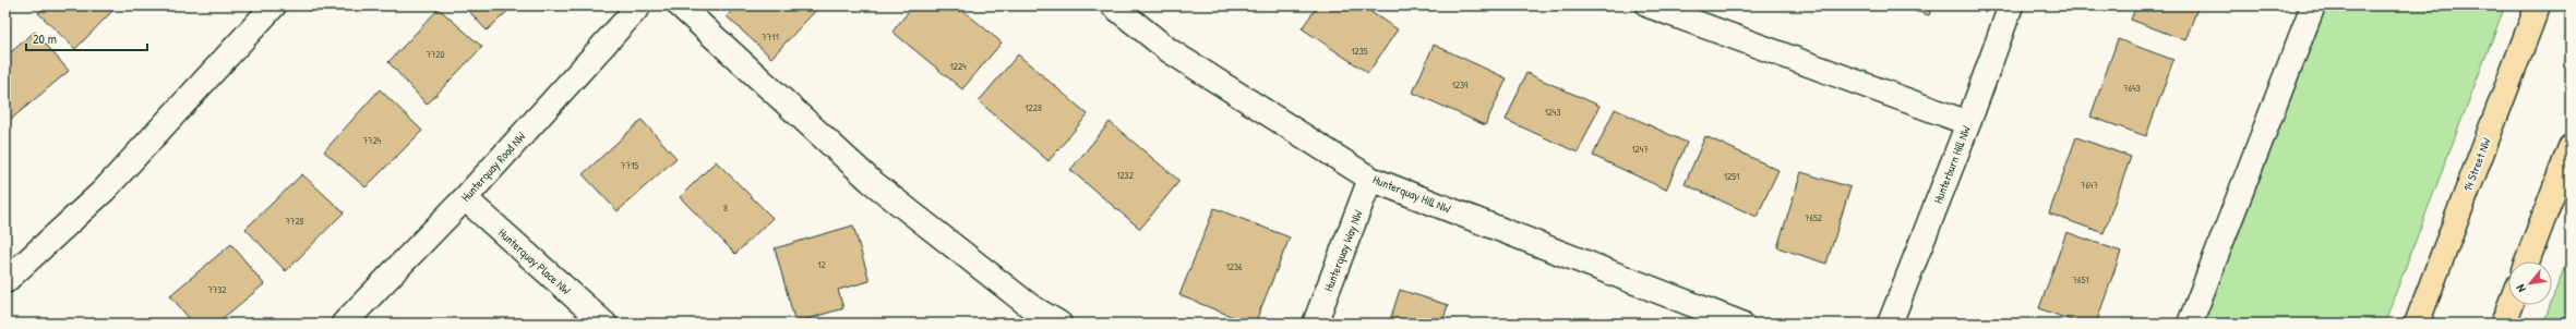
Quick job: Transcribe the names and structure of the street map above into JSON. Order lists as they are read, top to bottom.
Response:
{
  "streets": {
    "main road": ["14 Street NW"],
    "street": [
      "Hunterburn Hill NW",
      "Hunterquay Road NW",
      "Hunterquay Hill NW",
      "Hunterquay Way NW",
      "Hunterquay Place NW"
    ]
  },
  "crossings": [
    ["Hunterquay Road NW", "Hunterquay Place NW"],
    ["Hunterquay Hill NW", "Hunterquay Way NW"]
  ],
  "house_numbers": [
    "7711",
    "1235",
    "7720",
    "1224",
    "1239",
    "7643",
    "1228",
    "1243",
    "7724",
    "1247",
    "7715",
    "1232",
    "1251",
    "7647",
    "8",
    "7652",
    "7728",
    "12",
    "1236",
    "7651",
    "7732"
  ],
  "scale_bar": "20 m",
  "north": "bottom left"
}
